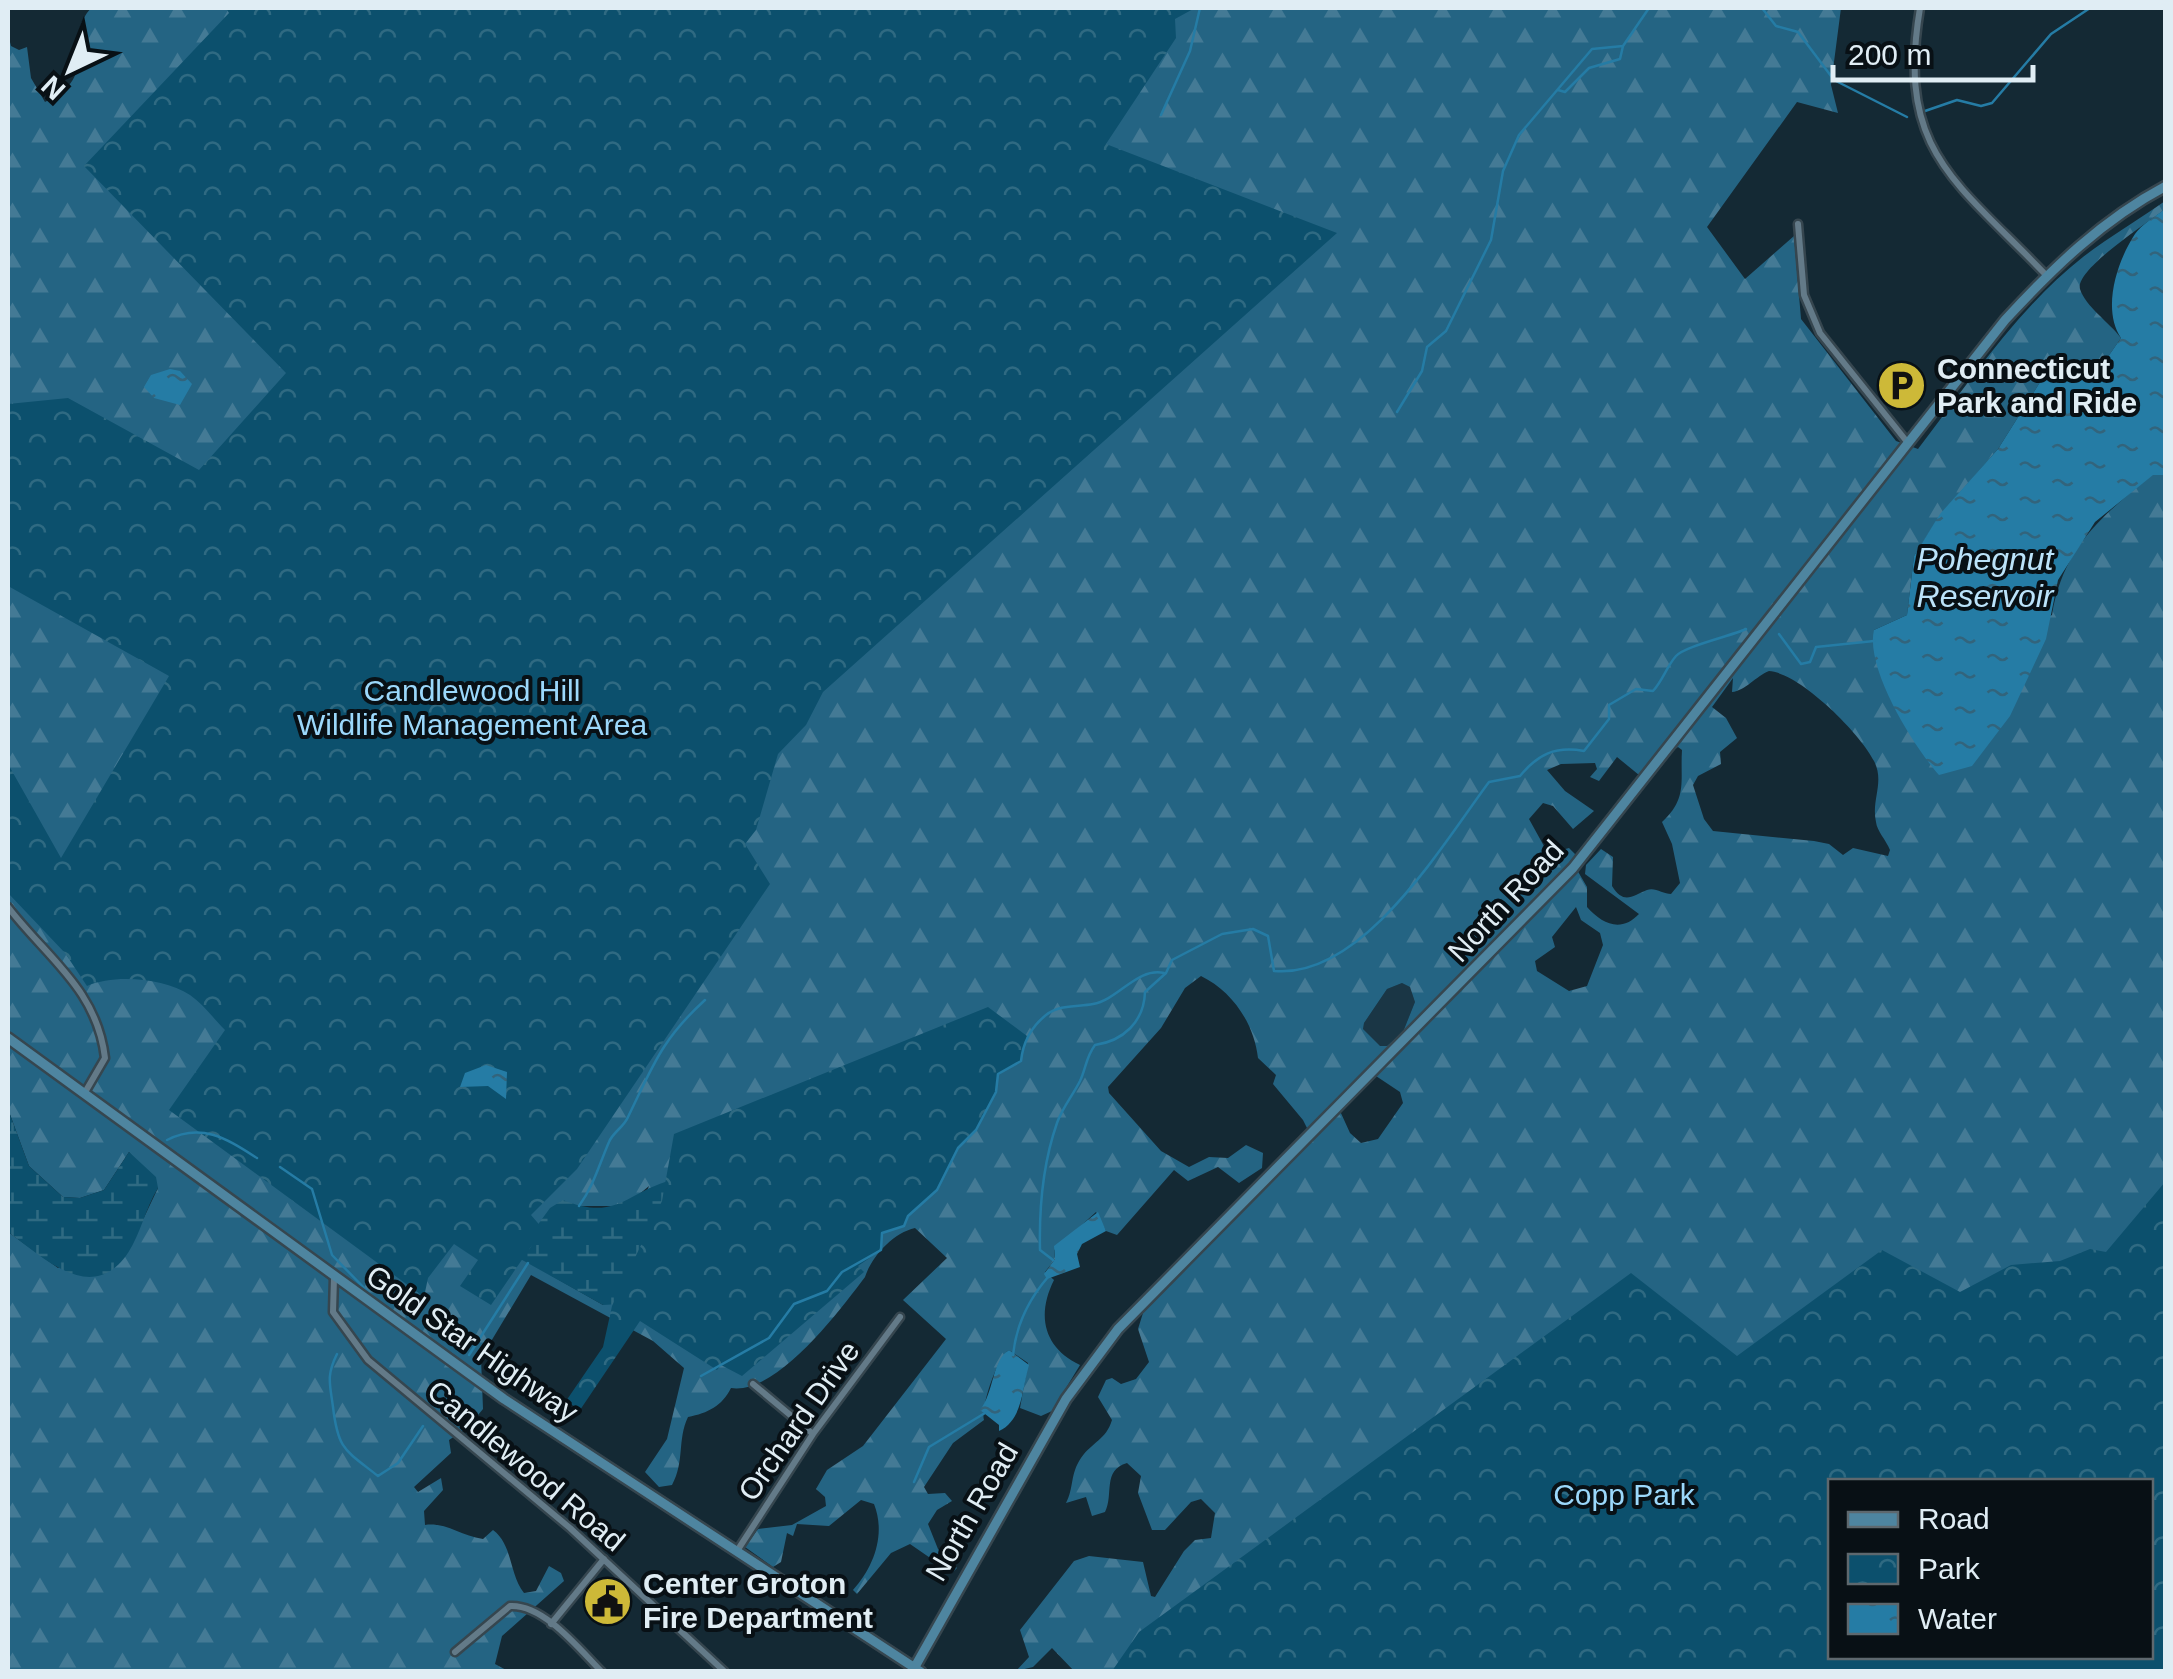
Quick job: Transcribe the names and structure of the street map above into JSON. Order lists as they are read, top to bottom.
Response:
{
  "streets": {
    "main road": ["North Road", "Gold Star Highway"],
    "street": ["Orchard Drive", "Candlewood Road"]
  },
  "crossings": [
    ["North Road", "Gold Star Highway"],
    ["Gold Star Highway", "Orchard Drive"],
    ["Gold Star Highway", "Candlewood Road"]
  ],
  "water": ["Pohegnut Reservoir"],
  "parks": ["Candlewood Hill Wildlife Management Area", "Copp Park"],
  "places": {
    "parking": ["Connecticut Park and Ride"],
    "public building": ["Center Groton Fire Department"]
  },
  "legend": ["Road", "Park", "Water"],
  "scale_bar": "200 m",
  "north": "bottom left"
}
